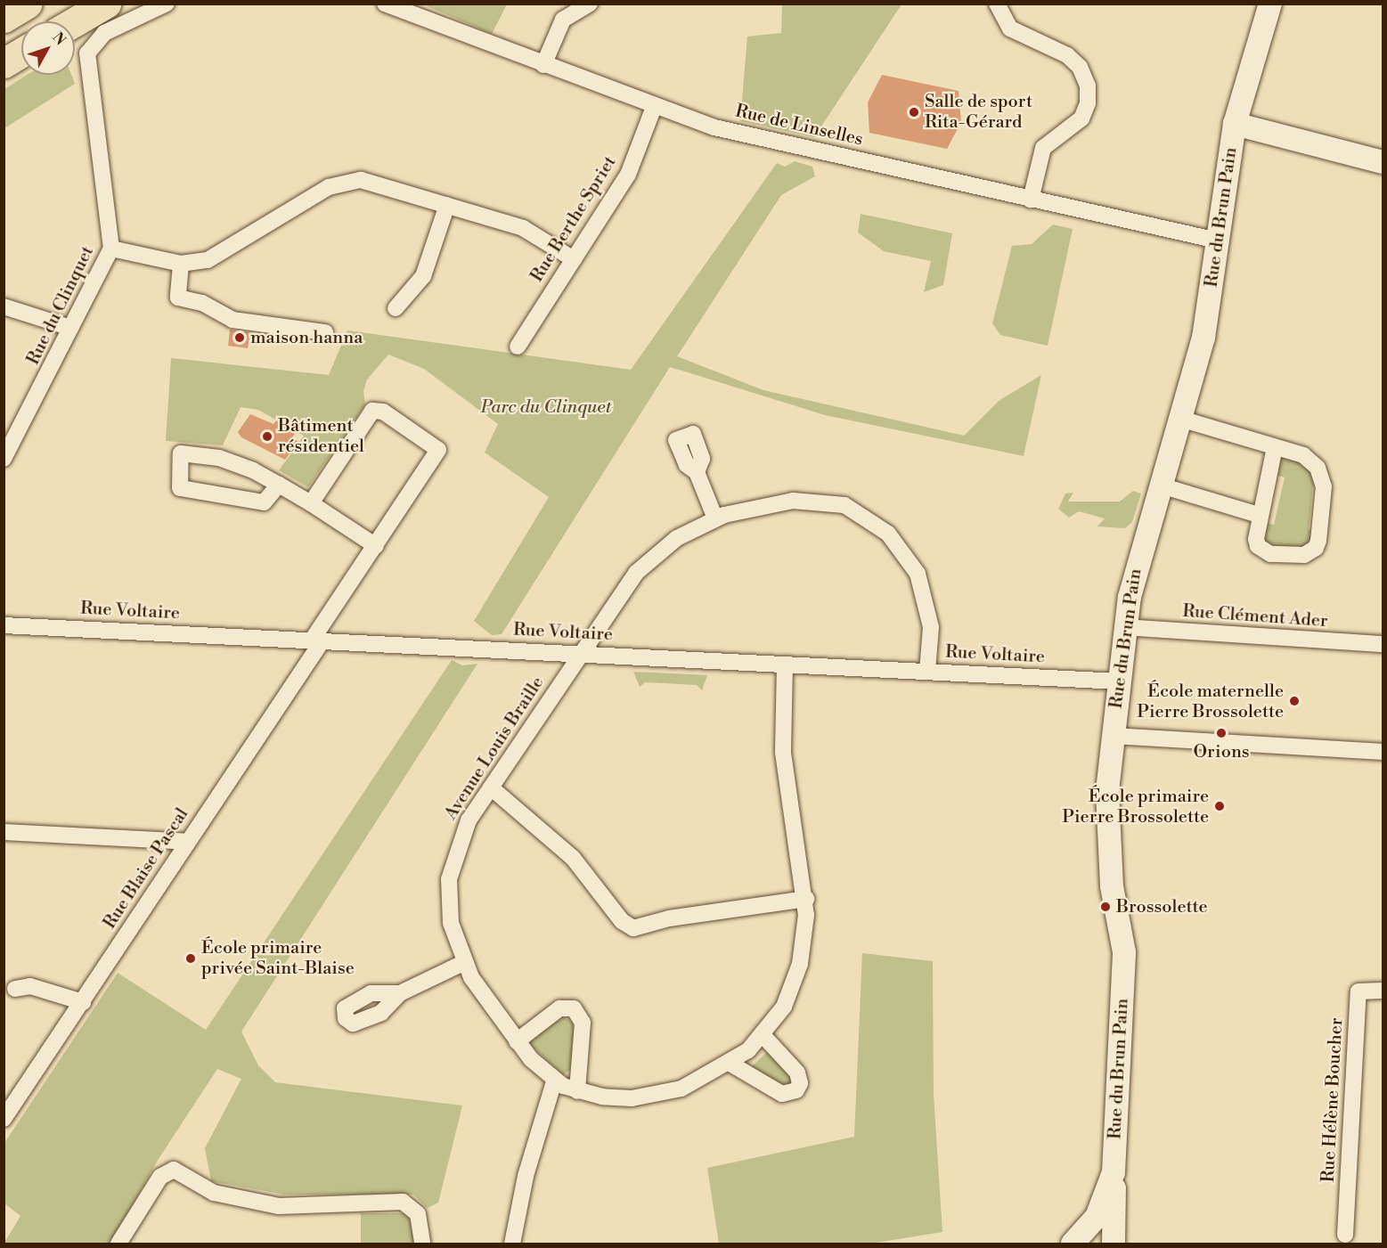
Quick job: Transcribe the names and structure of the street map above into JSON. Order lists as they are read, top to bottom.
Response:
{
  "streets": {
    "main road": ["Rue du Brun Pain"],
    "street": [
      "Rue de Linselles",
      "Rue Berthe Spriet",
      "Rue du Clinquet",
      "Rue Voltaire",
      "Rue Clément Ader",
      "Avenue Louis Braille",
      "Rue Blaise Pascal",
      "Rue Hélène Boucher"
    ]
  },
  "crossings": [
    ["Rue de Linselles", "Rue du Brun Pain"],
    ["Rue de Linselles", "Rue Berthe Spriet"],
    ["Rue du Brun Pain", "Rue Voltaire"],
    ["Rue du Brun Pain", "Rue Clément Ader"],
    ["Rue Voltaire", "Avenue Louis Braille"],
    ["Rue Voltaire", "Rue Blaise Pascal"]
  ],
  "parks": ["Parc du Clinquet"],
  "places": [
    "Salle de sport Rita-Gérard",
    "maison hanna",
    "Bâtiment résidentiel",
    "École maternelle Pierre Brossolette",
    "Orions",
    "École primaire Pierre Brossolette",
    "Brossolette",
    "École primaire privée Saint-Blaise"
  ],
  "north": "top right"
}
